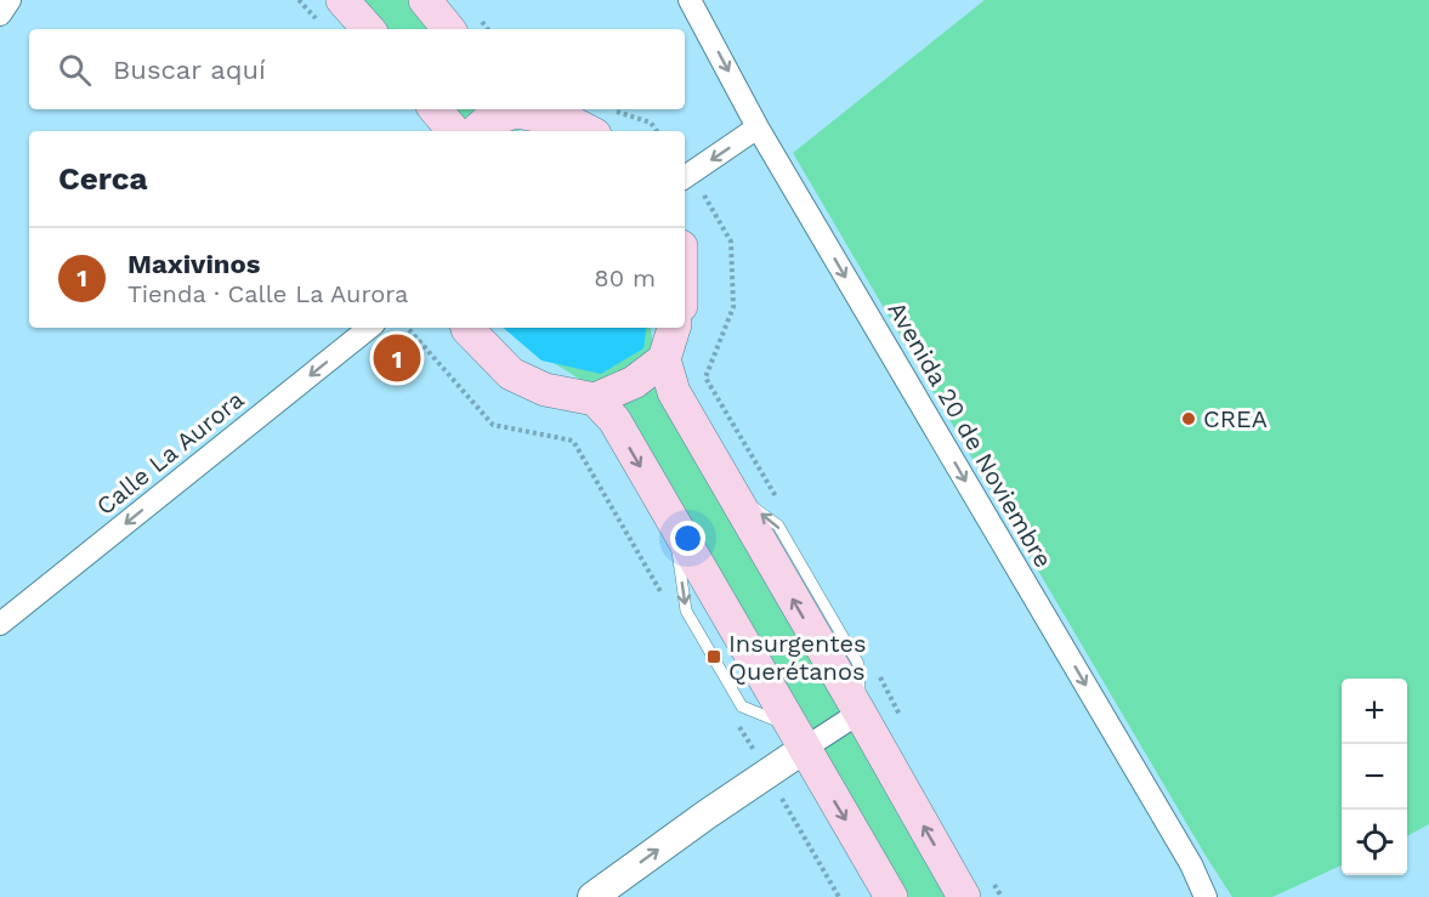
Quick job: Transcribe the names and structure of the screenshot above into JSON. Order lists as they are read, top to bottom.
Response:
{
  "streets": {
    "street": ["Avenida 20 de Noviembre", "Calle La Aurora"]
  },
  "one_way": ["Avenida 20 de Noviembre", "Calle La Aurora"],
  "places": {
    "other": ["CREA"],
    "transit": ["Insurgentes Querétanos"]
  },
  "page": {
    "search": "Buscar aquí",
    "heading": "Cerca",
    "list": [
      {
        "mark": "1",
        "name": "Maxivinos",
        "note": "Tienda · Calle La Aurora",
        "value": "80 m"
      }
    ],
    "pins": "1",
    "map_buttons": ["+", "−"]
  }
}
